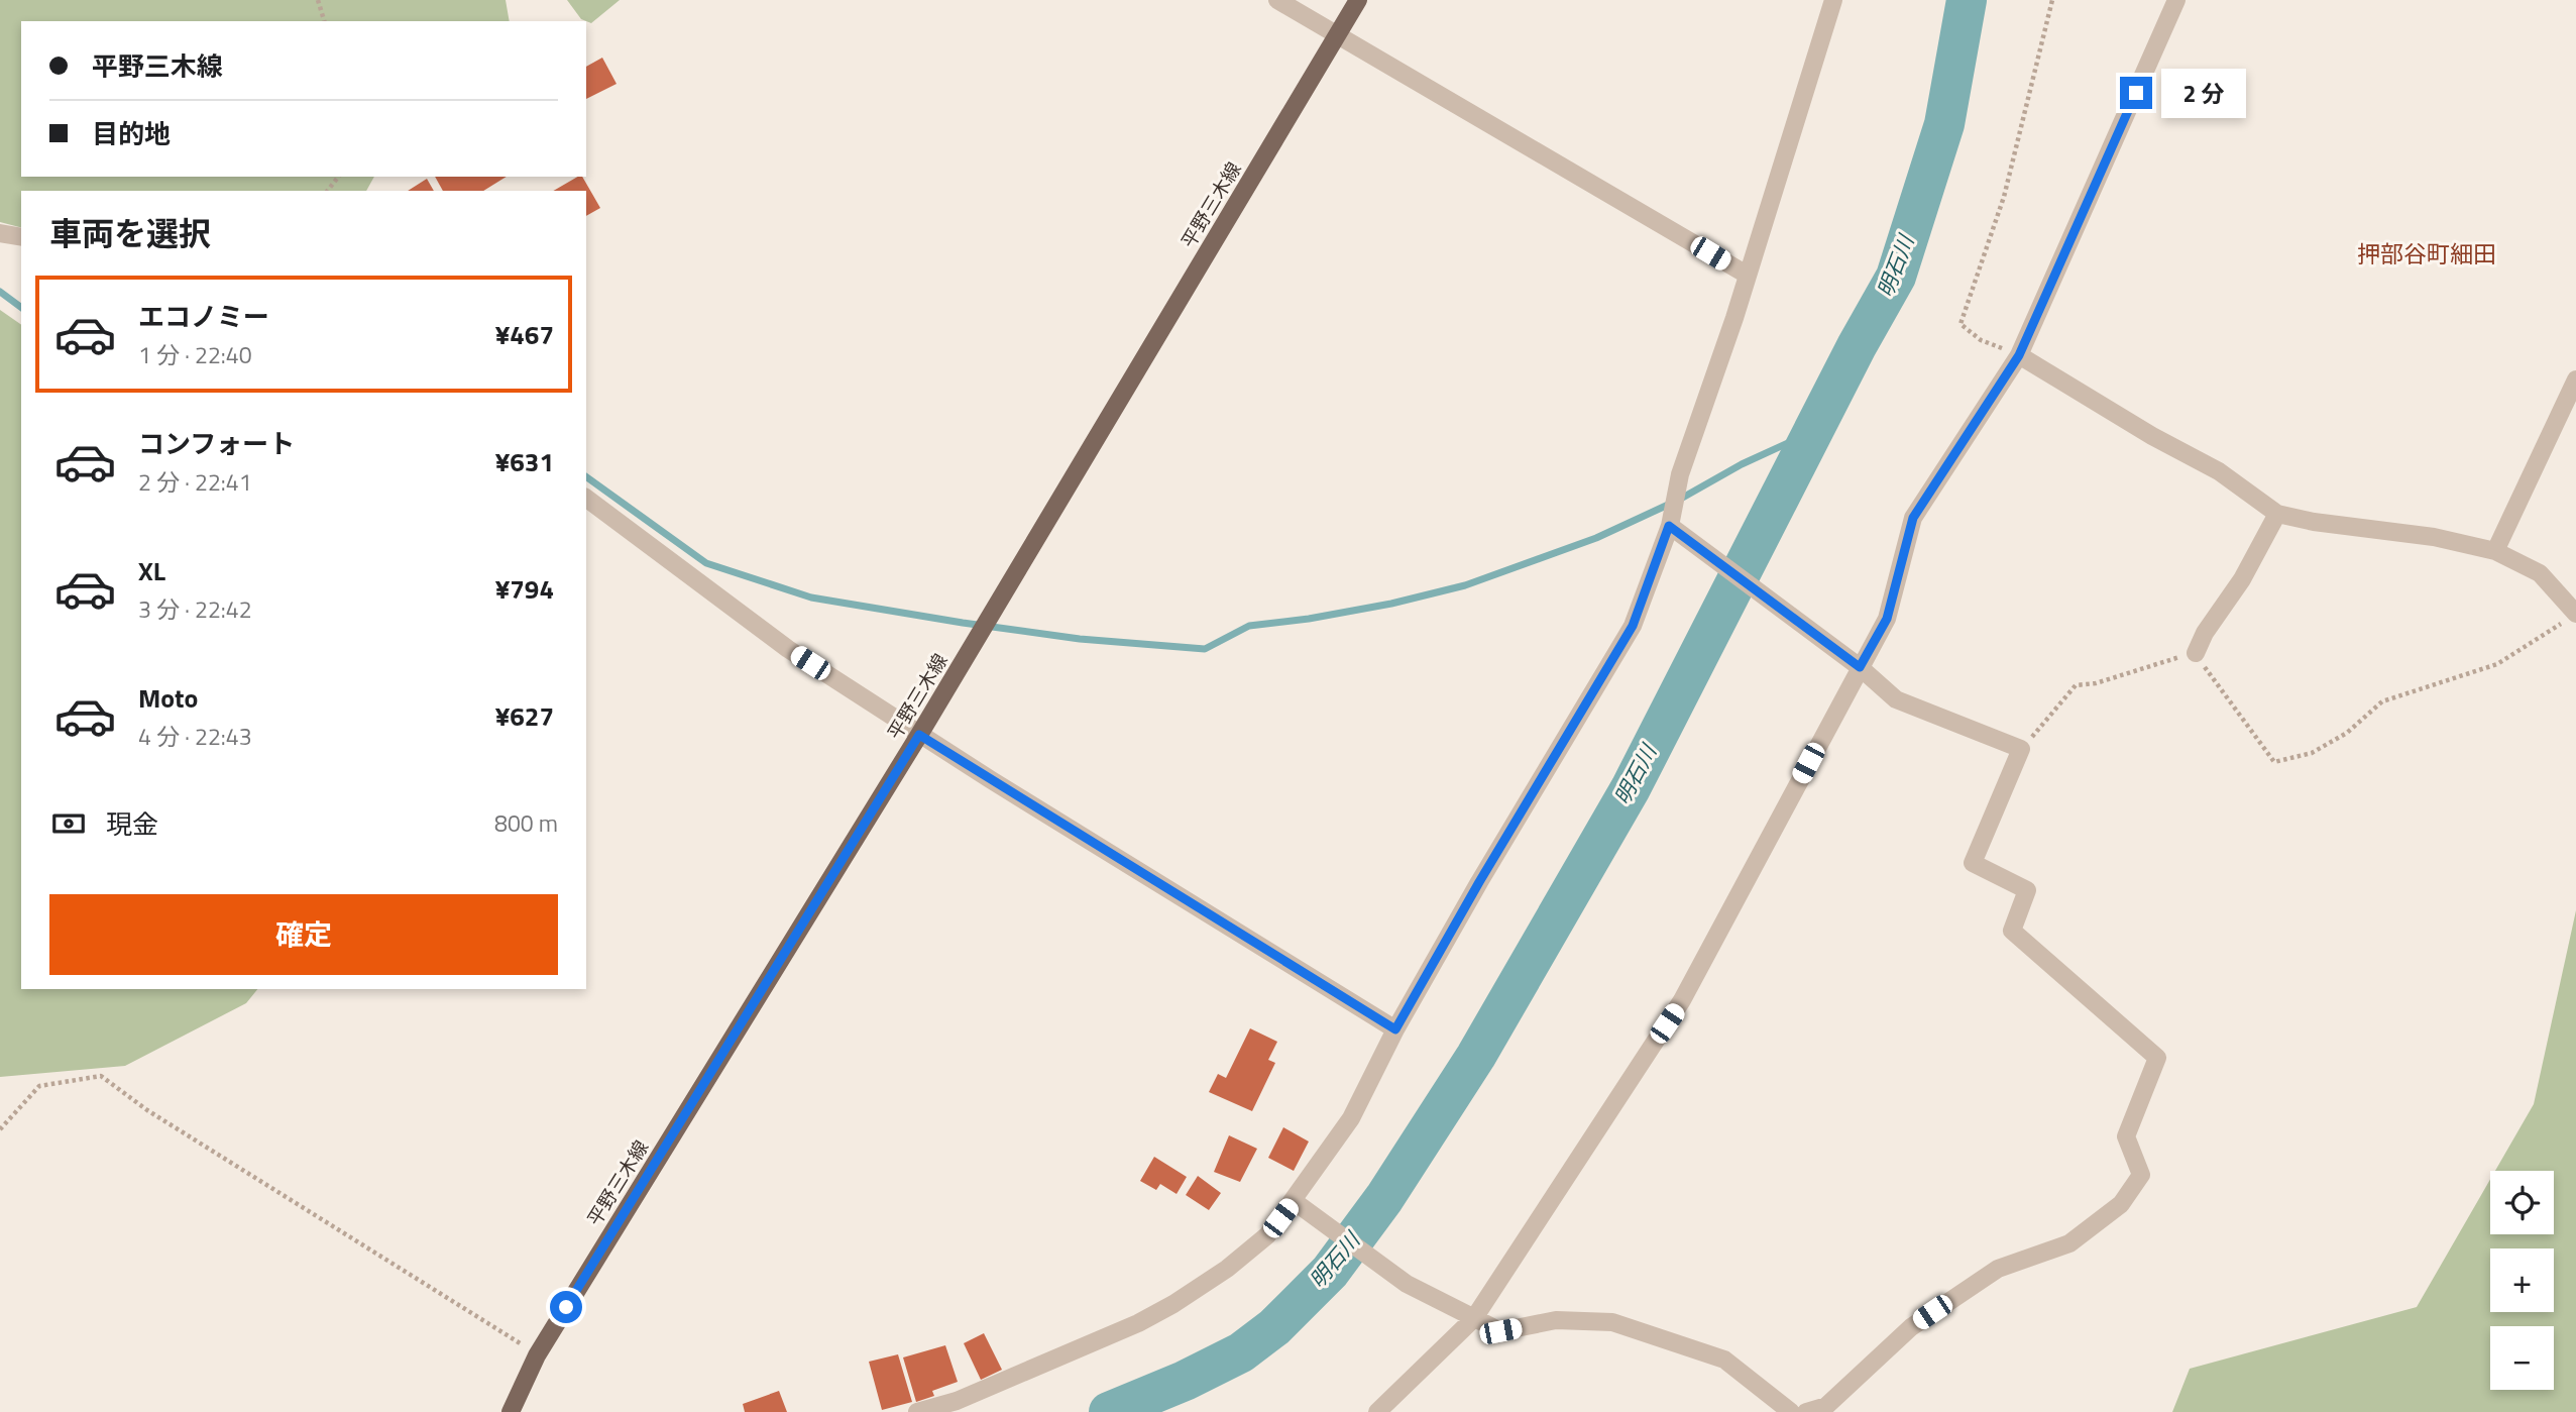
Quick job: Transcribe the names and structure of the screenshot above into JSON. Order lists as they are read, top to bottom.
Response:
{
  "streets": {
    "main road": ["平野三木線"]
  },
  "districts": ["押部谷町細田"],
  "water": ["明石川"],
  "page": {
    "banner": ["平野三木線", "目的地"],
    "bubble": "2 分",
    "heading": "車両を選択",
    "list": [
      {
        "name": "エコノミー",
        "note": "1 分 · 22:40",
        "value": "¥467"
      },
      {
        "name": "コンフォート",
        "note": "2 分 · 22:41",
        "value": "¥631"
      },
      {
        "name": "XL",
        "note": "3 分 · 22:42",
        "value": "¥794"
      },
      {
        "name": "Moto",
        "note": "4 分 · 22:43",
        "value": "¥627"
      }
    ],
    "pay": ["現金", "800 m"],
    "buttons": "確定",
    "map_buttons": ["+", "−"]
  }
}
